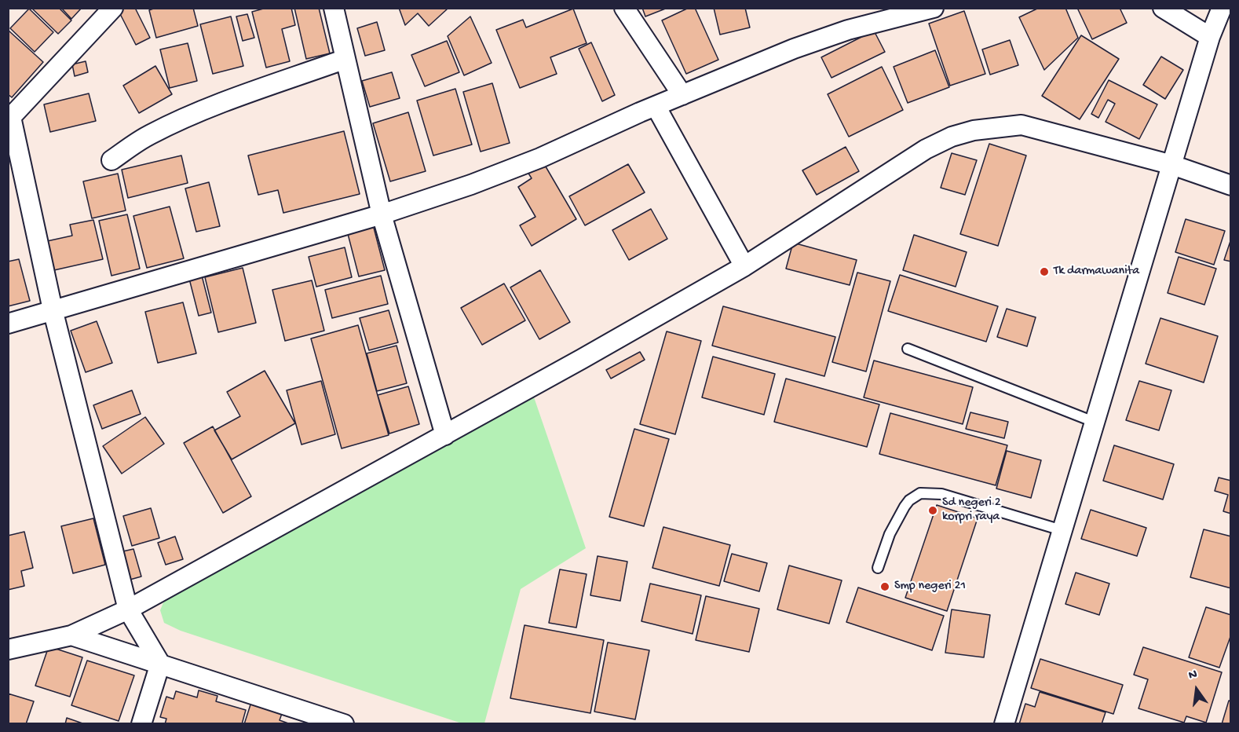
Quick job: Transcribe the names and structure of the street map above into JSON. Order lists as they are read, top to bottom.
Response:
{
  "places": ["Tk darmawanita", "Sd negeri 2 korpri raya", "Smp negeri 21"],
  "north": "top"
}
